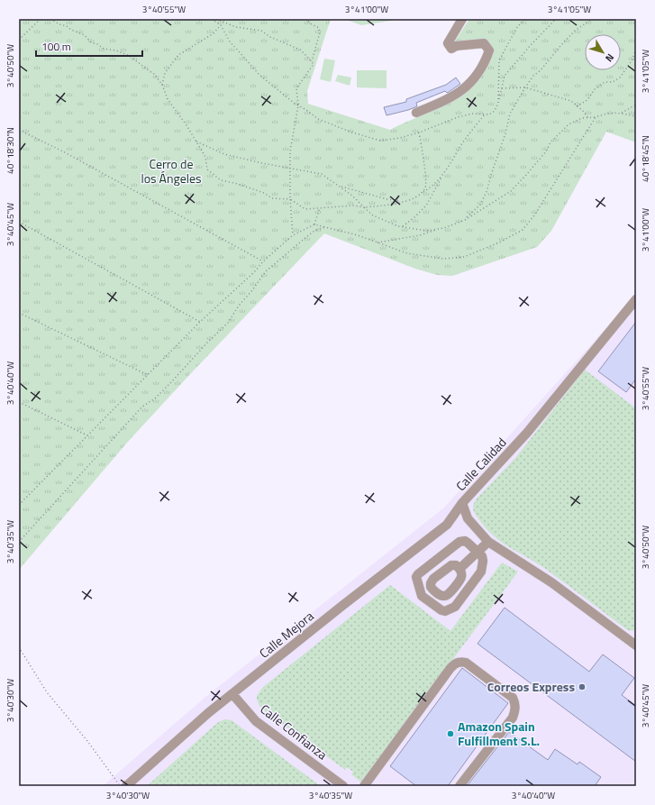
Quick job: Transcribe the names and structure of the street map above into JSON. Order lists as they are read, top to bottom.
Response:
{
  "streets": {
    "street": ["Calle Calidad", "Calle Mejora", "Calle Confianza"]
  },
  "crossings": [
    ["Calle Calidad", "Calle Mejora"],
    ["Calle Mejora", "Calle Confianza"]
  ],
  "parks": ["Cerro de los Ángeles"],
  "places": ["Correos Express", "Amazon Spain Fulfillment S.L."],
  "scale_bar": "100 m",
  "north": "bottom right",
  "coordinates": [
    "3°40'55\"W",
    "3°41'00\"W",
    "3°41'05\"W",
    "3°40'50\"W",
    "40°18'30\"N",
    "40°18'45\"N",
    "3°40'45\"W",
    "3°40'40\"W",
    "3°40'35\"W",
    "3°40'30\"W"
  ]
}
